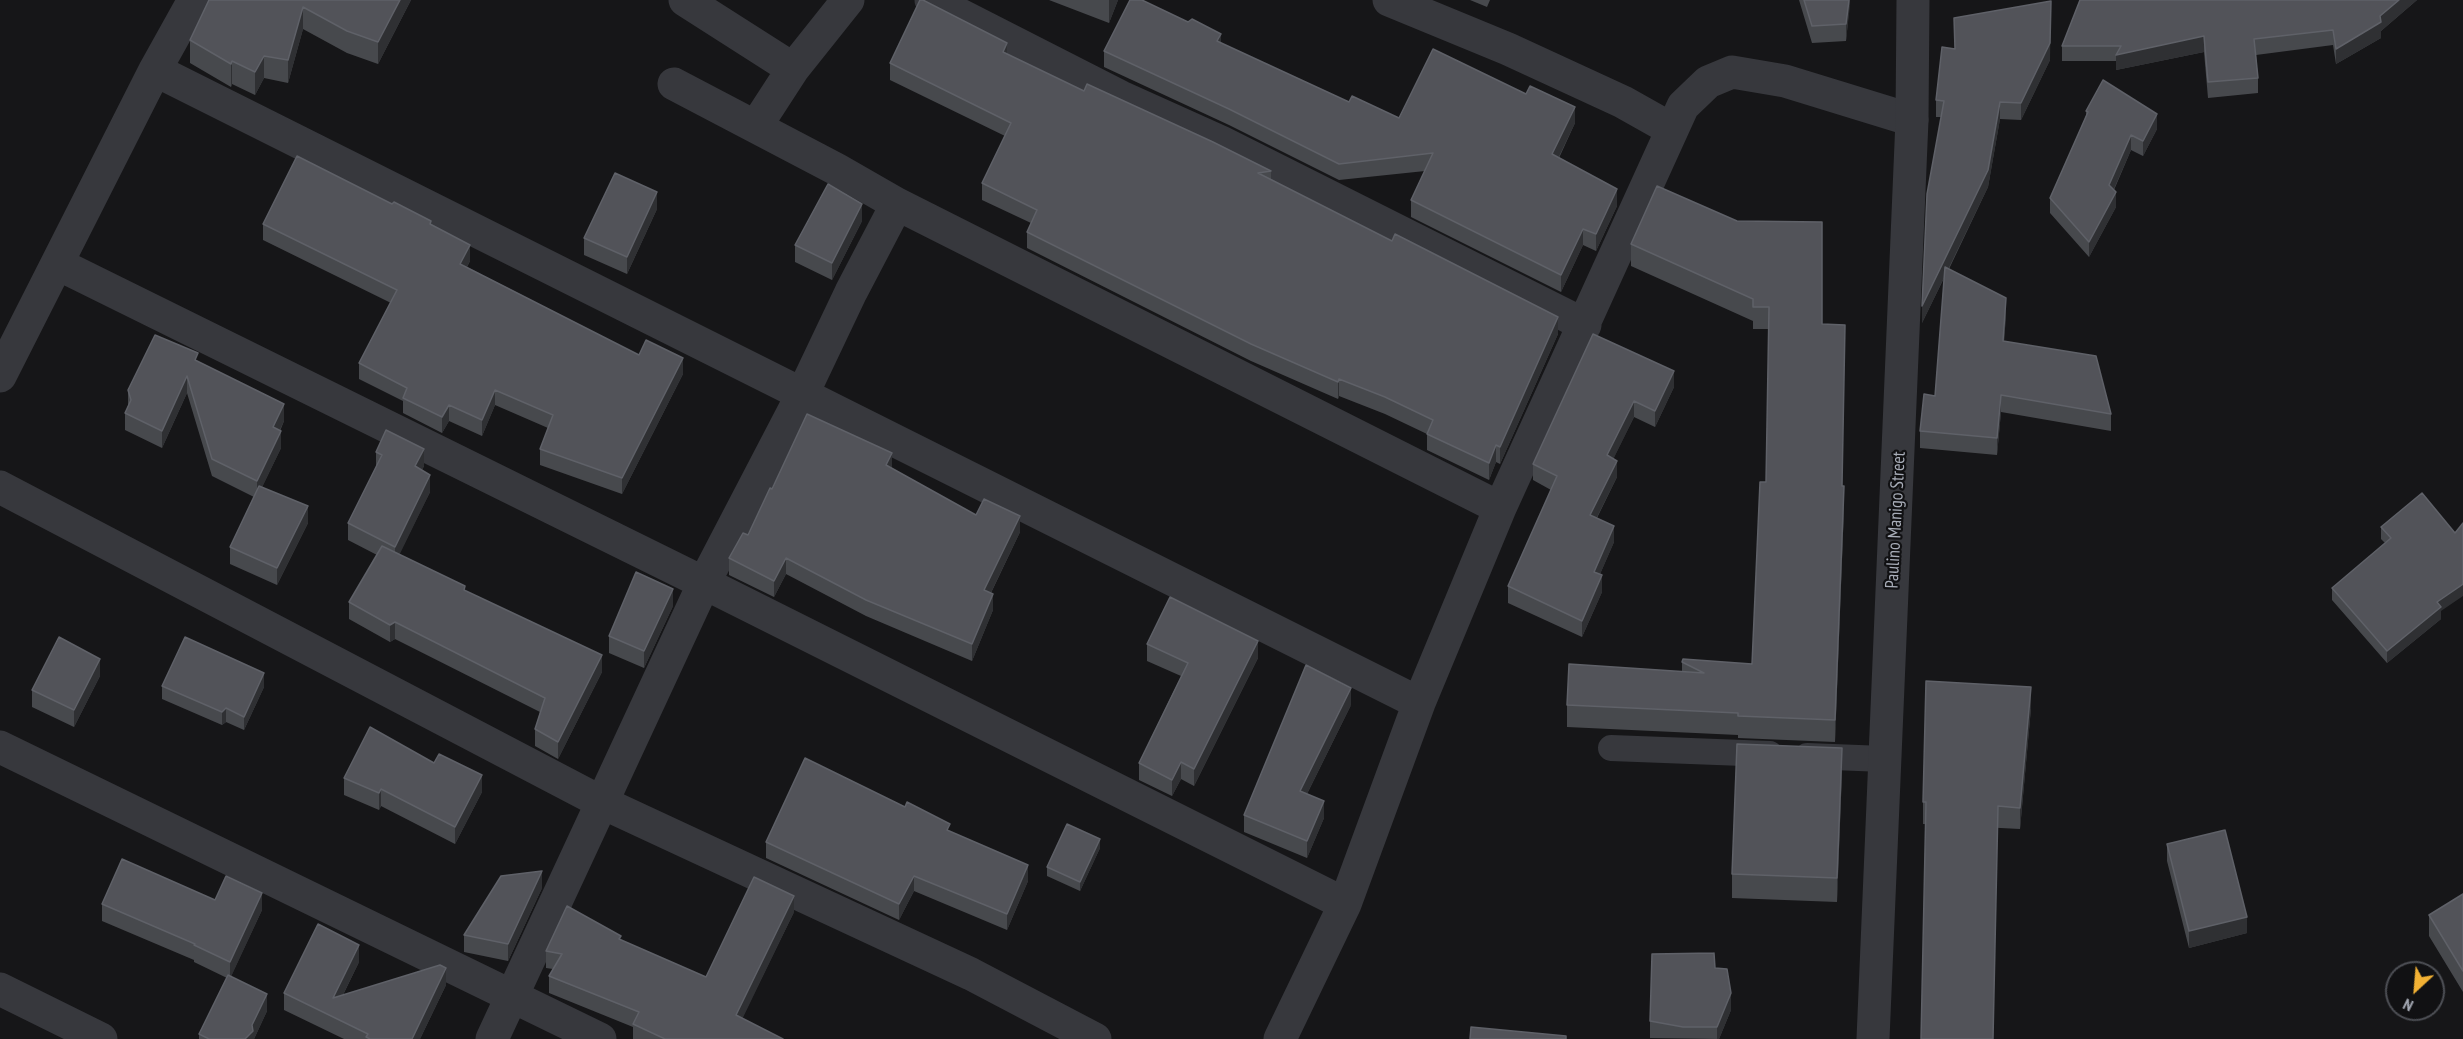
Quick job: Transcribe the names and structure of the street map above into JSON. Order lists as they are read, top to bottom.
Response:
{
  "streets": {
    "street": ["Paulino Manigo Street"]
  },
  "north": "bottom left"
}
